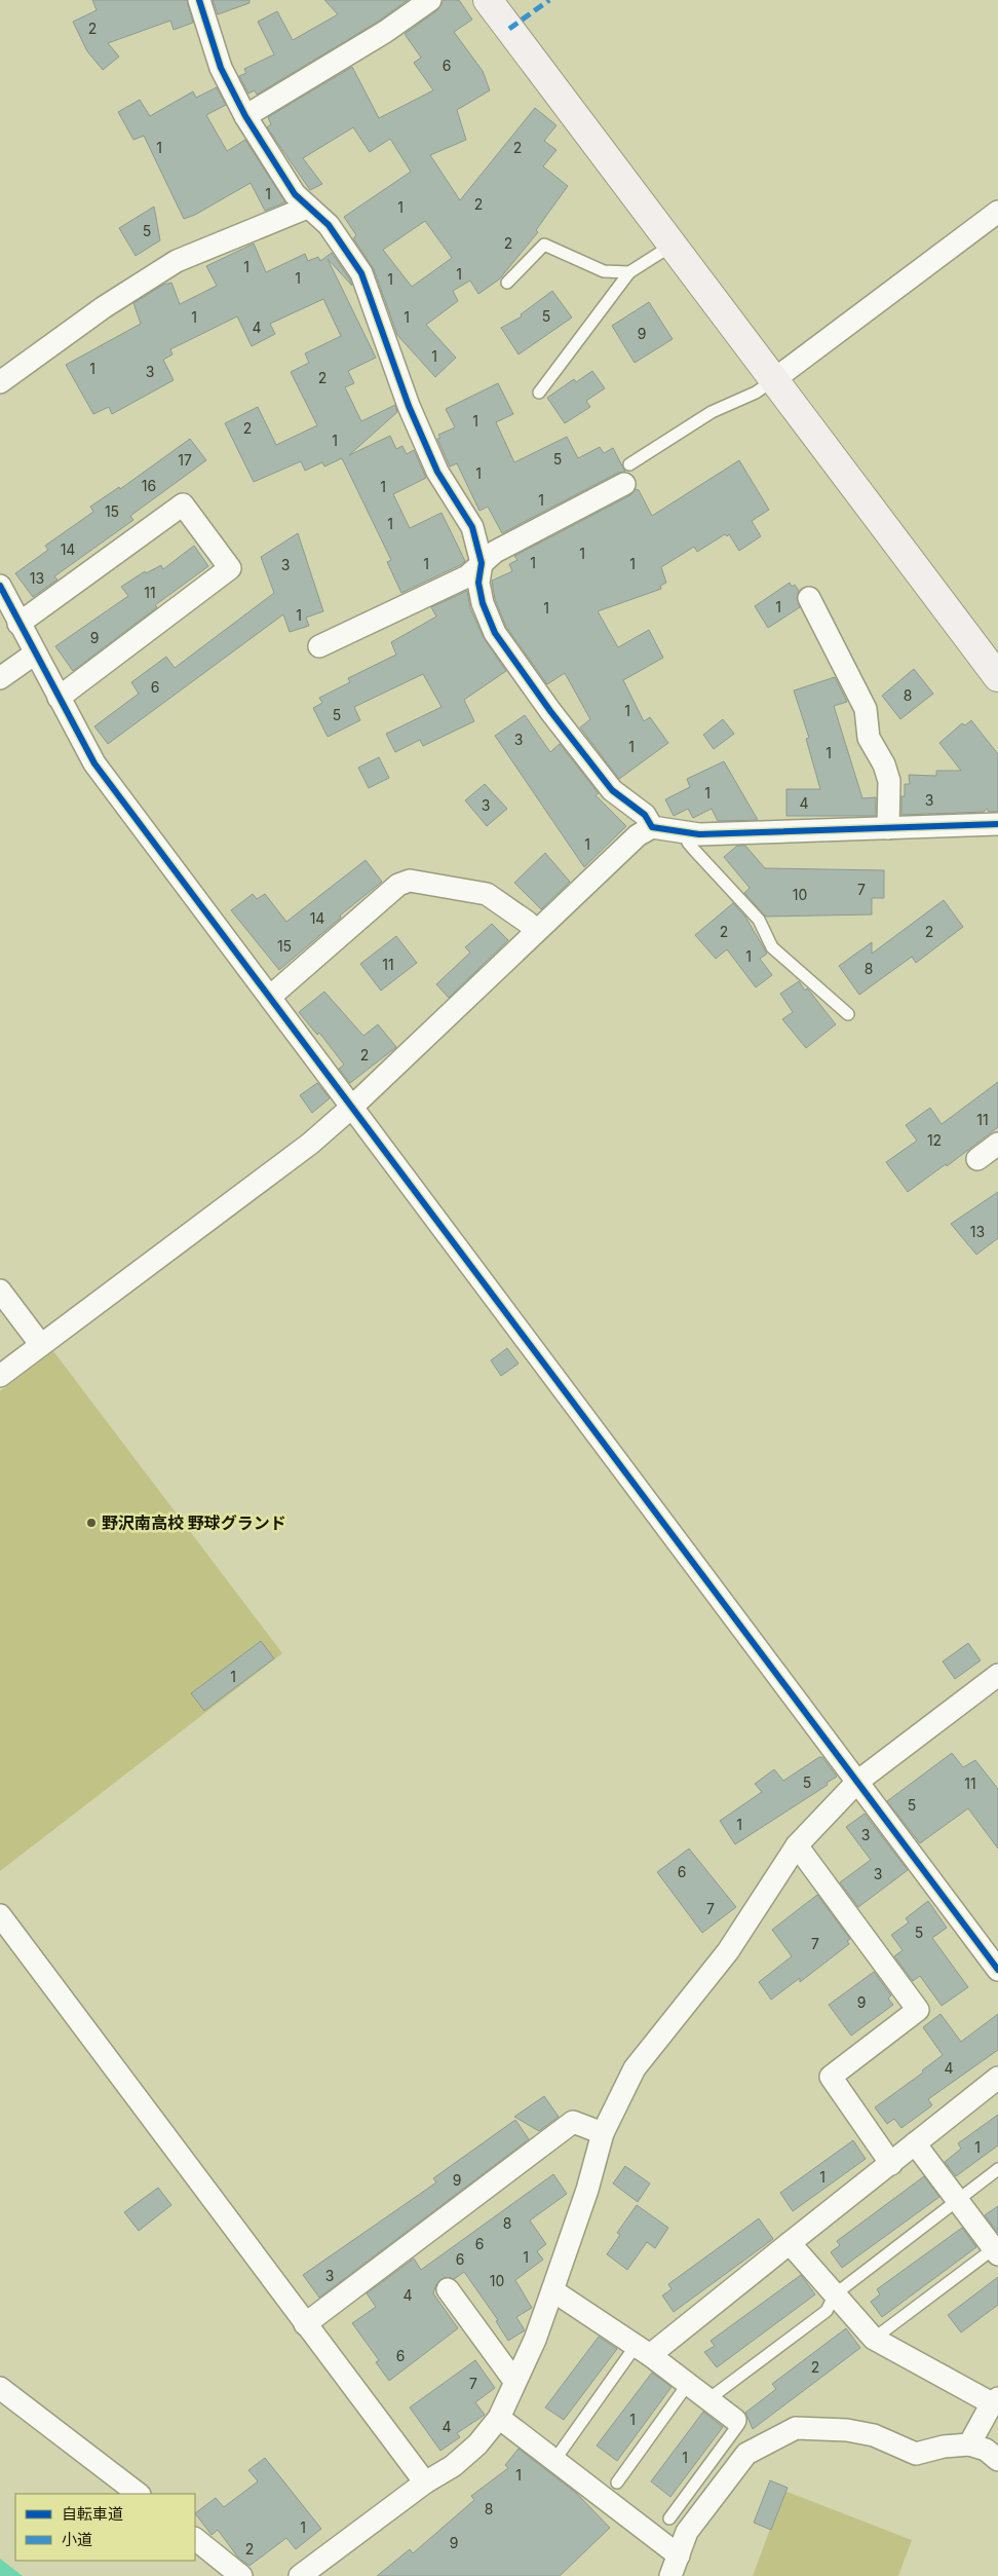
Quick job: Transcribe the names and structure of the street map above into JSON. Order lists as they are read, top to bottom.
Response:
{
  "places": ["野沢南高校 野球グランド"],
  "house_numbers": [
    "2",
    "6",
    "1",
    "2",
    "1",
    "2",
    "1",
    "5",
    "2",
    "1",
    "1",
    "1",
    "1",
    "5",
    "1",
    "1",
    "4",
    "9",
    "1",
    "1",
    "3",
    "2",
    "1",
    "2",
    "1",
    "5",
    "17",
    "1",
    "16",
    "1",
    "1",
    "15",
    "1",
    "14",
    "1",
    "1",
    "1",
    "1",
    "3",
    "13",
    "11",
    "1",
    "1",
    "1",
    "9",
    "6",
    "8",
    "1",
    "5",
    "3",
    "1",
    "1",
    "1",
    "3",
    "4",
    "3",
    "1",
    "7",
    "10",
    "14",
    "2",
    "2",
    "15",
    "1",
    "11",
    "8",
    "2",
    "11",
    "12",
    "13",
    "1",
    "5",
    "11",
    "5",
    "1",
    "3",
    "6",
    "3",
    "7",
    "5",
    "7",
    "9",
    "4",
    "1",
    "1",
    "9",
    "8",
    "6",
    "1",
    "6",
    "3",
    "10",
    "4",
    "6",
    "2",
    "7",
    "1",
    "4",
    "1",
    "1",
    "8",
    "1",
    "9",
    "2"
  ],
  "legend": ["自転車道", "小道"]
}
